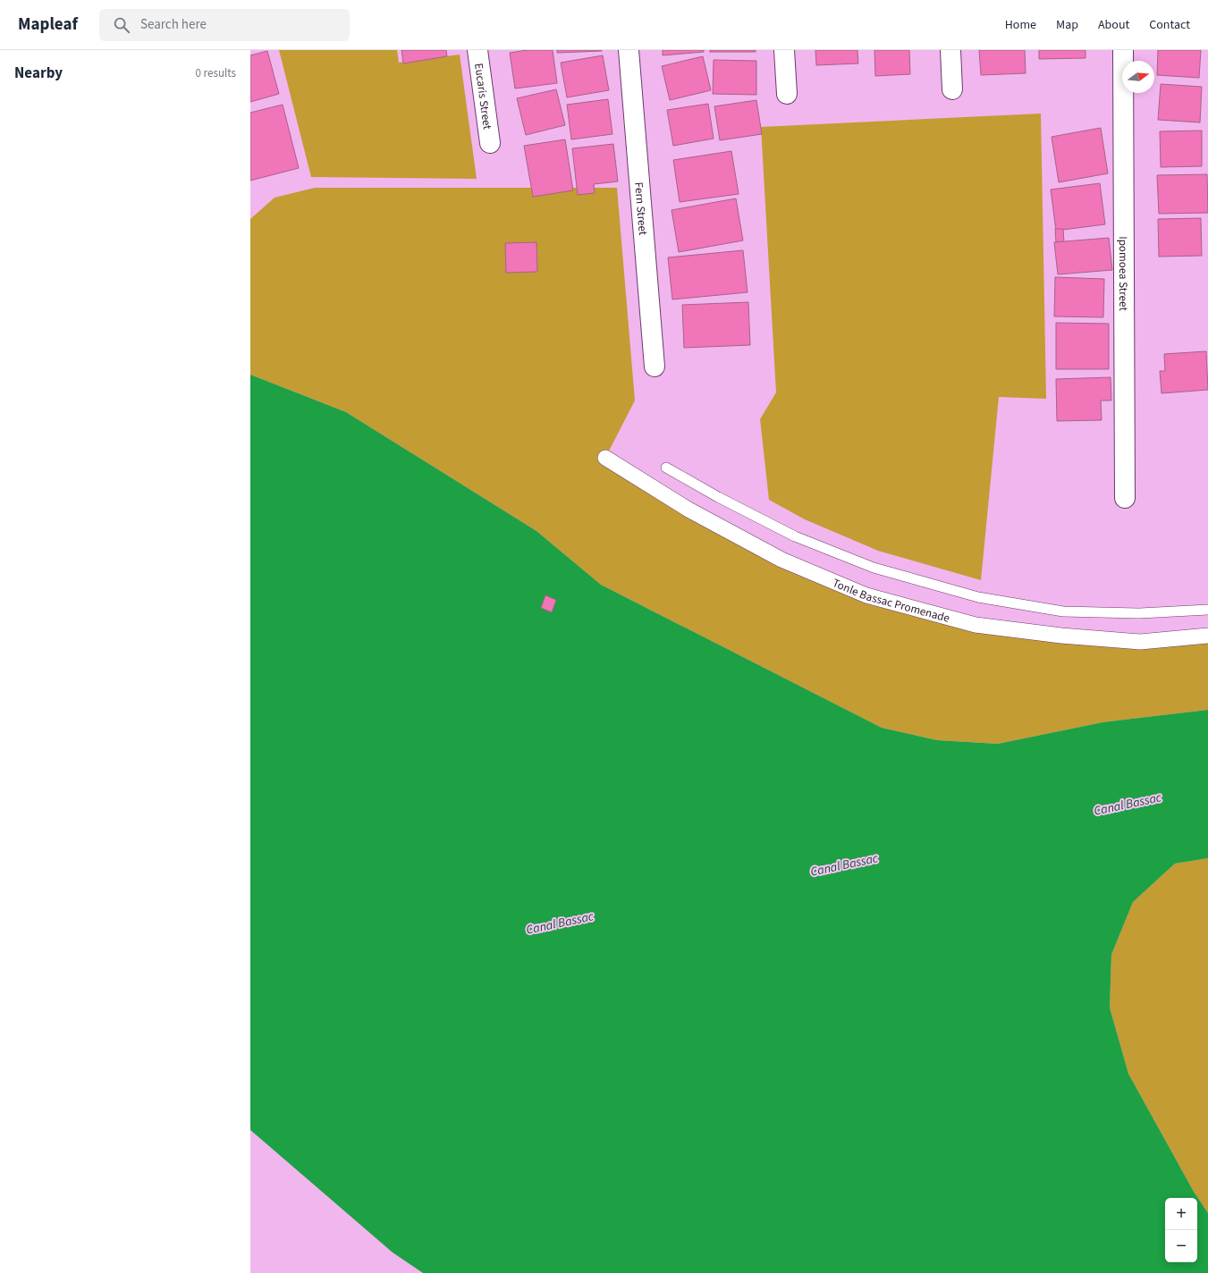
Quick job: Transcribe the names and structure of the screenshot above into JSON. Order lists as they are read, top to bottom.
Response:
{
  "streets": {
    "street": [
      "Eucaris Street",
      "Fern Street",
      "Ipomoea Street",
      "Tonle Bassac Promenade"
    ]
  },
  "water": ["Canal Bassac"],
  "north": "right",
  "page": {
    "header": "Mapleaf",
    "search": "Search here",
    "nav": [
      "Home",
      "Map",
      "About",
      "Contact"
    ],
    "heading": ["Nearby", "0 results"],
    "map_buttons": ["+", "−"]
  }
}
